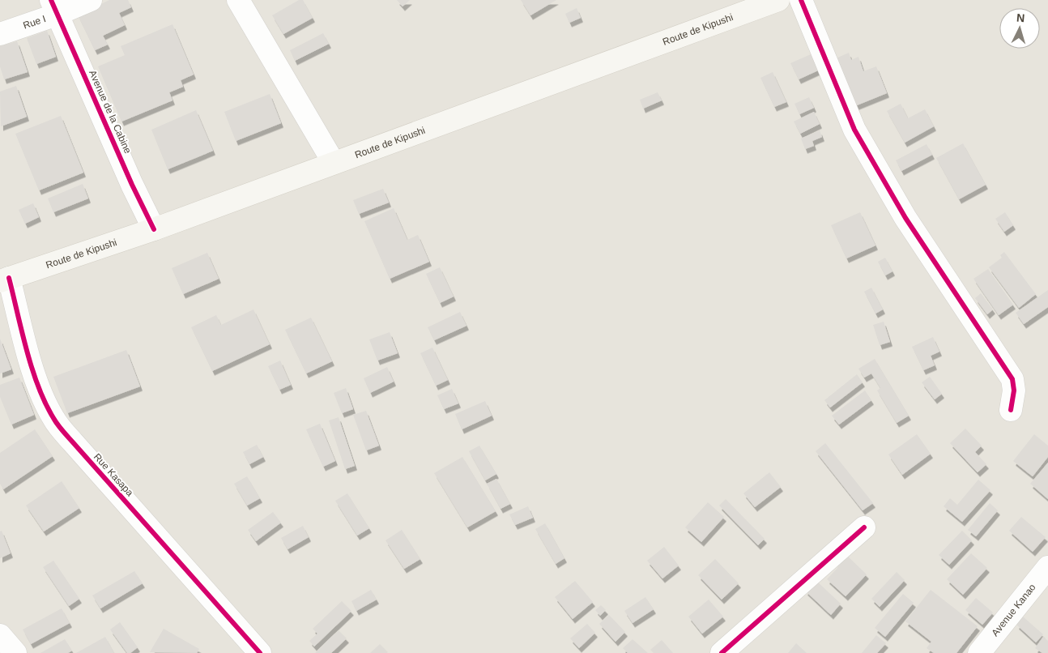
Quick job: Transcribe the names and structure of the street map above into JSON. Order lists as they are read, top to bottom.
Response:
{
  "streets": {
    "main road": ["Route de Kipushi"],
    "street": [
      "Rue I",
      "Avenue de la Cabine",
      "Rue Kasapa",
      "Avenue Kanao"
    ]
  },
  "crossings": [
    ["Rue I", "Avenue de la Cabine"],
    ["Route de Kipushi", "Avenue de la Cabine"],
    ["Route de Kipushi", "Rue Kasapa"]
  ],
  "north": "top"
}
